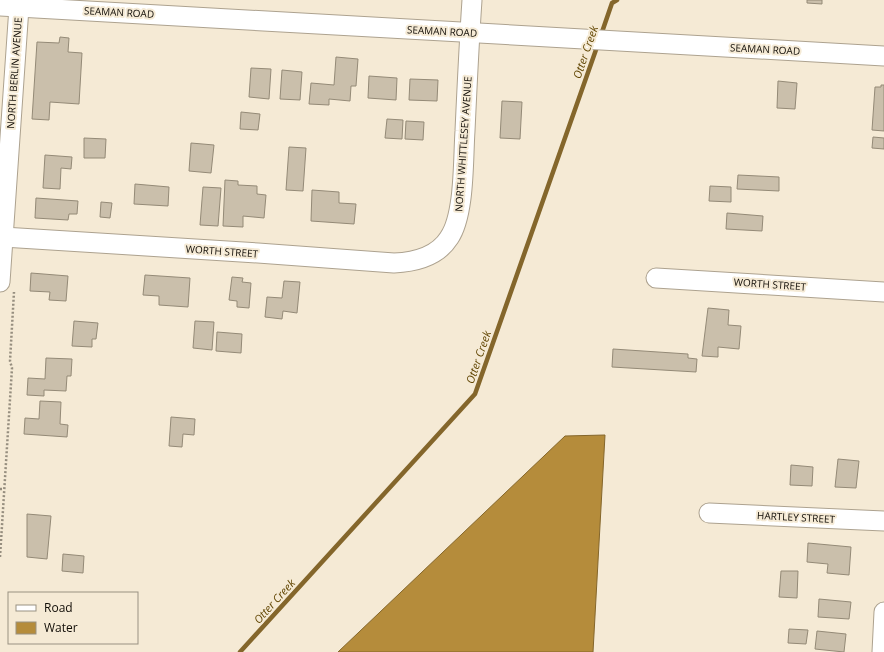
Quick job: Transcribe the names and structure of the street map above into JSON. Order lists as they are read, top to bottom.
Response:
{
  "streets": {
    "street": [
      "SEAMAN ROAD",
      "NORTH BERLIN AVENUE",
      "NORTH WHITTLESEY AVENUE",
      "WORTH STREET",
      "HARTLEY STREET"
    ]
  },
  "crossings": [
    ["SEAMAN ROAD", "NORTH BERLIN AVENUE"],
    ["SEAMAN ROAD", "NORTH WHITTLESEY AVENUE"],
    ["NORTH BERLIN AVENUE", "WORTH STREET"],
    ["NORTH WHITTLESEY AVENUE", "WORTH STREET"]
  ],
  "water": ["Otter Creek"],
  "legend": ["Road", "Water"]
}
